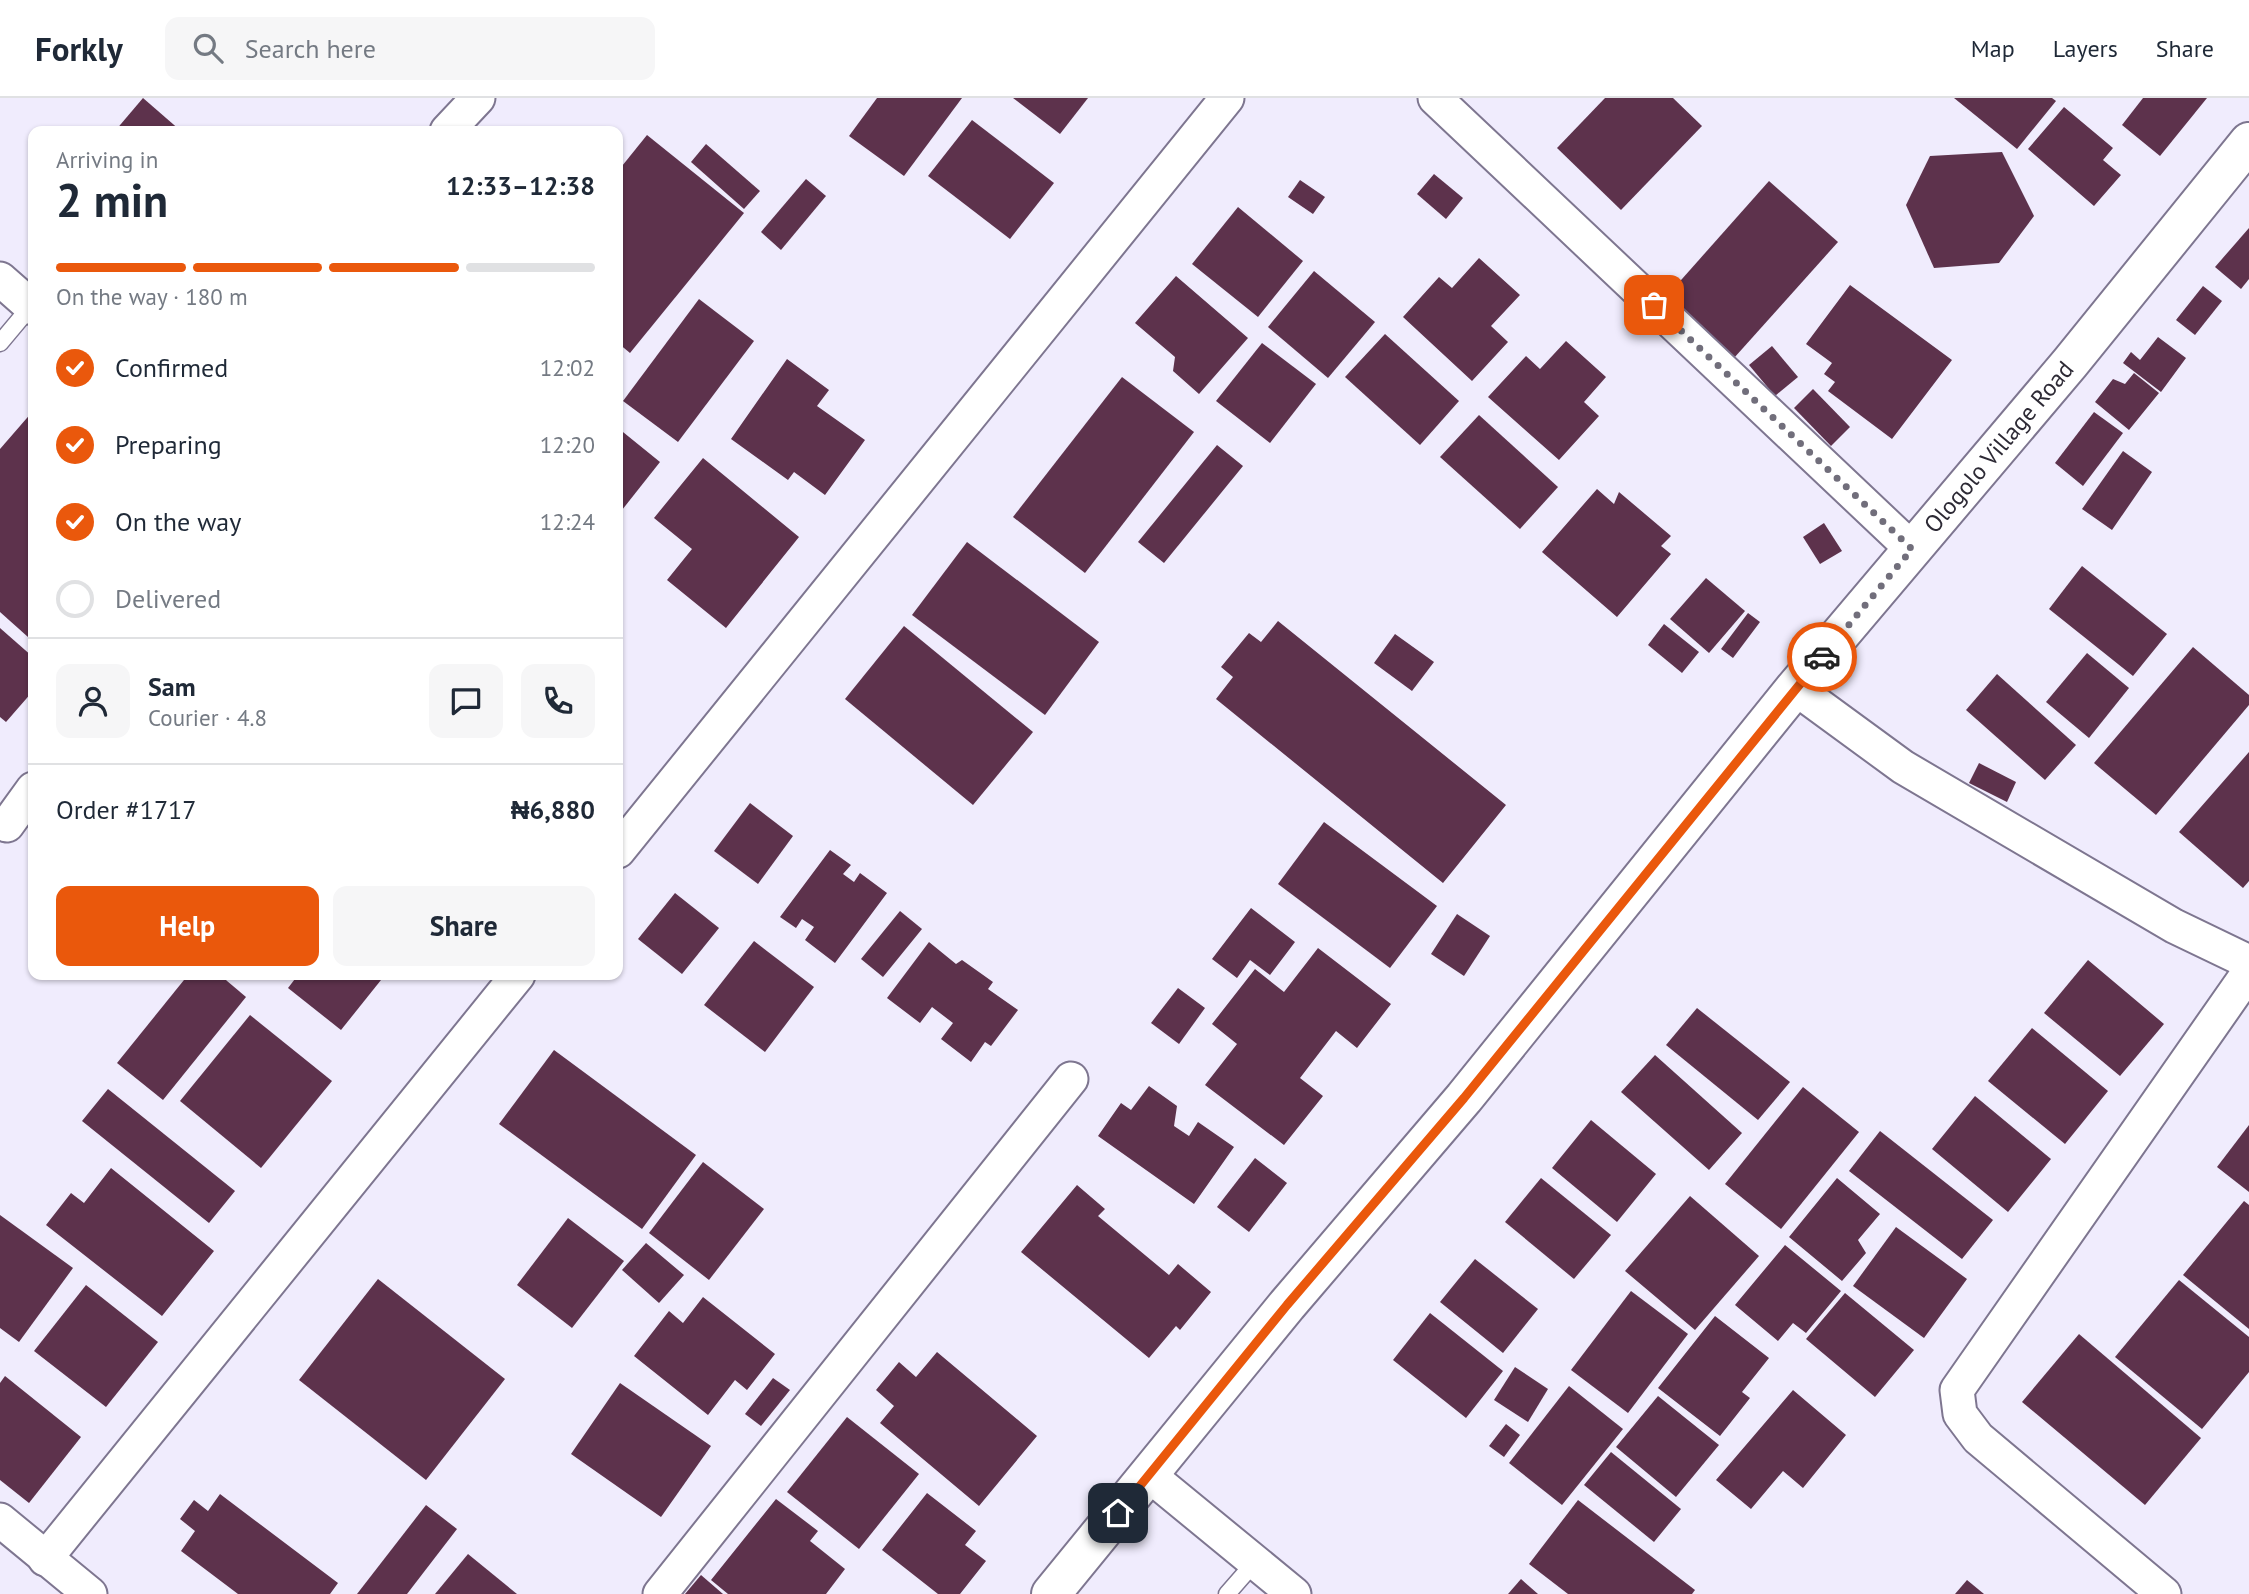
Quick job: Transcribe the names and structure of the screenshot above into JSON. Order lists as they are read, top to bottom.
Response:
{
  "streets": {
    "street": ["Ologolo Village Road"]
  },
  "page": {
    "header": "Forkly",
    "search": "Search here",
    "nav": ["Map", "Layers", "Share"],
    "heading": ["2 min", "Arriving in", "12:33–12:38"],
    "panel": [
      "Sam",
      "Courier · 4.8",
      "Order #1717",
      "₦6,880"
    ],
    "bar": "On the way · 180 m",
    "list": [
      ["Confirmed", "12:02"],
      ["Preparing", "12:20"],
      ["On the way", "12:24"],
      "Delivered"
    ],
    "buttons": ["Help", "Share"]
  }
}
